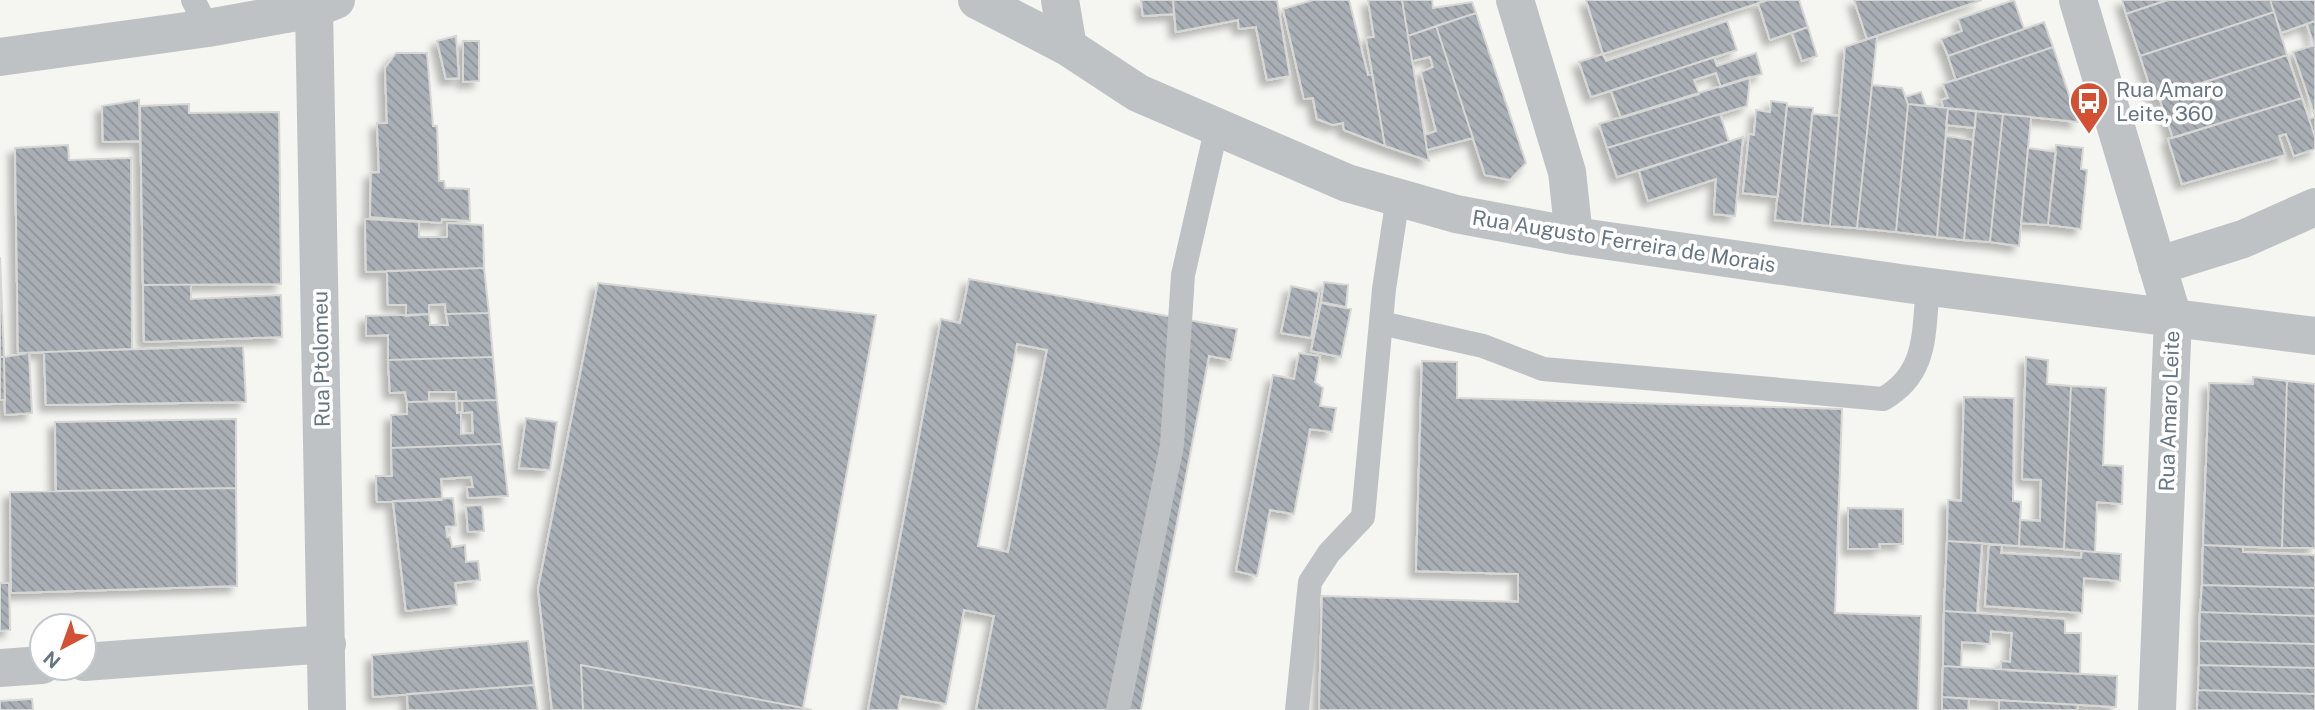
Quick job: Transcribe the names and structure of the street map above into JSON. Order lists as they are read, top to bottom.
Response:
{
  "streets": {
    "street": ["Rua Augusto Ferreira de Morais", "Rua Ptolomeu", "Rua Amaro Leite"]
  },
  "crossings": [
    ["Rua Augusto Ferreira de Morais", "Rua Amaro Leite"]
  ],
  "places": {
    "bus stop": ["Rua Amaro Leite, 360"]
  },
  "north": "bottom left"
}
